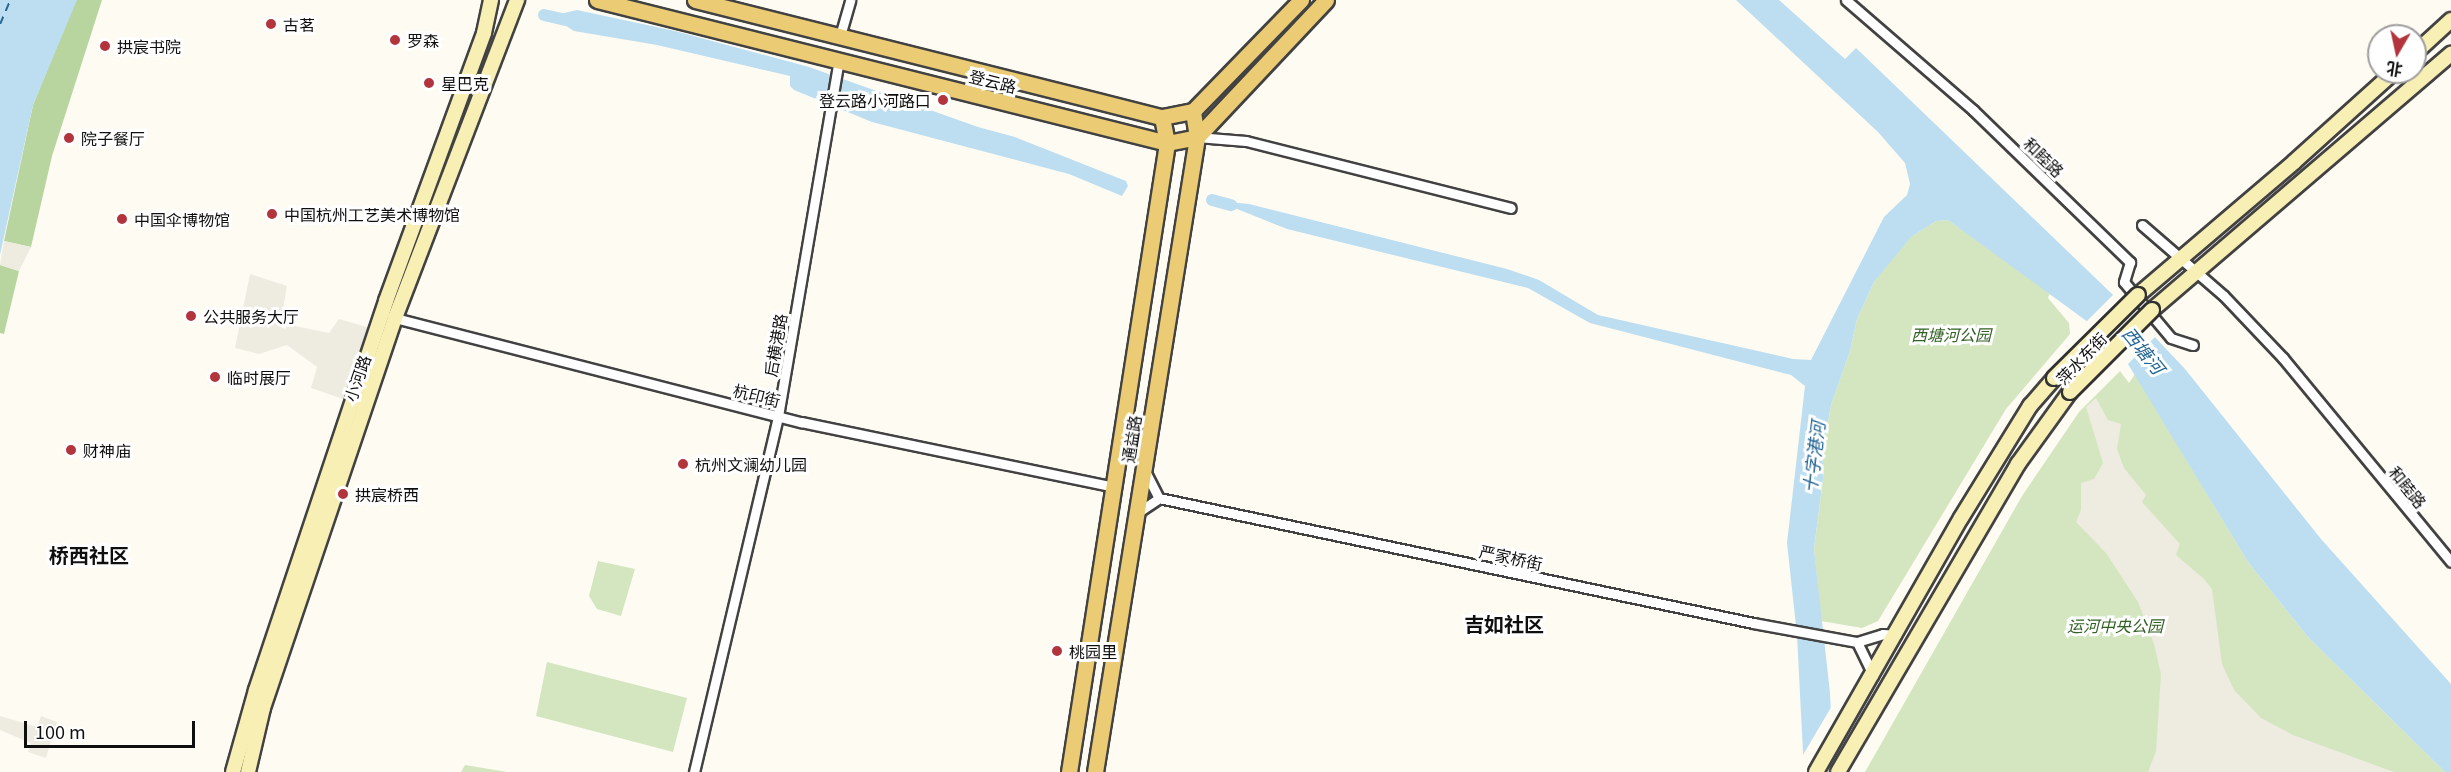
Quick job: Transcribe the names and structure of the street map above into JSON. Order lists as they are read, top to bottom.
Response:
{
  "streets": {
    "main road": [
      "登云路",
      "萍水东街",
      "小河路",
      "通益路"
    ],
    "street": [
      "和睦路",
      "后横港路",
      "杭印街",
      "严家桥街"
    ]
  },
  "crossings": [
    ["登云路", "后横港路"],
    ["登云路", "通益路"],
    ["和睦路", "萍水东街"],
    ["后横港路", "杭印街"],
    ["萍水东街", "严家桥街"],
    ["小河路", "杭印街"],
    ["杭印街", "通益路"]
  ],
  "districts": ["桥西社区", "吉如社区"],
  "water": ["西塘河", "十字港河"],
  "parks": ["西塘河公园", "运河中央公园"],
  "places": [
    "古茗",
    "罗森",
    "拱宸书院",
    "星巴克",
    "登云路小河路口",
    "院子餐厅",
    "中国杭州工艺美术博物馆",
    "中国伞博物馆",
    "公共服务大厅",
    "临时展厅",
    "财神庙",
    "杭州文澜幼儿园",
    "拱宸桥西",
    "桃园里"
  ],
  "scale_bar": "100 m",
  "north": "bottom"
}
